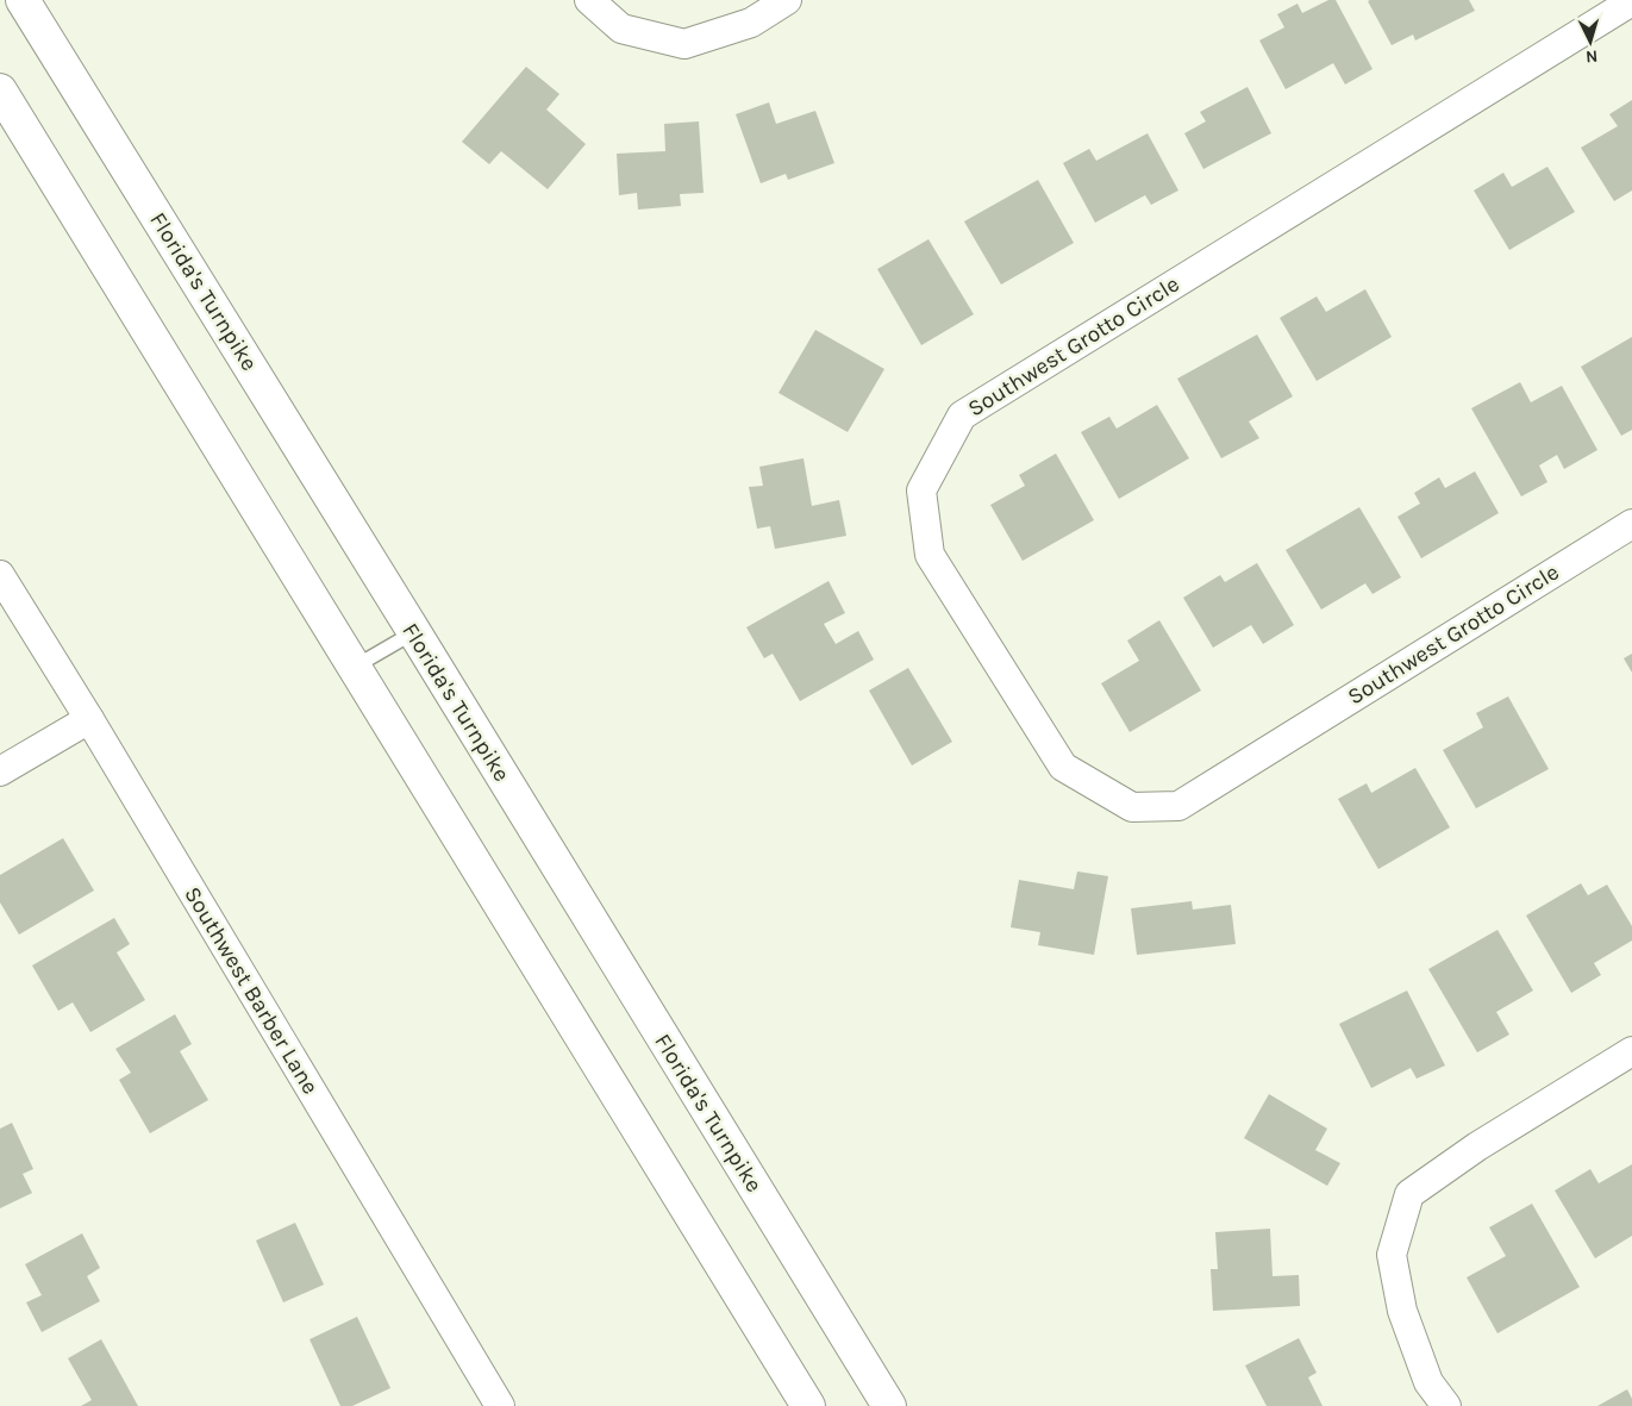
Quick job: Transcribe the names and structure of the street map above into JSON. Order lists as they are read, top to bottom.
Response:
{
  "streets": {
    "highway": ["Florida's Turnpike"],
    "street": ["Southwest Grotto Circle", "Southwest Barber Lane"]
  },
  "north": "bottom"
}
